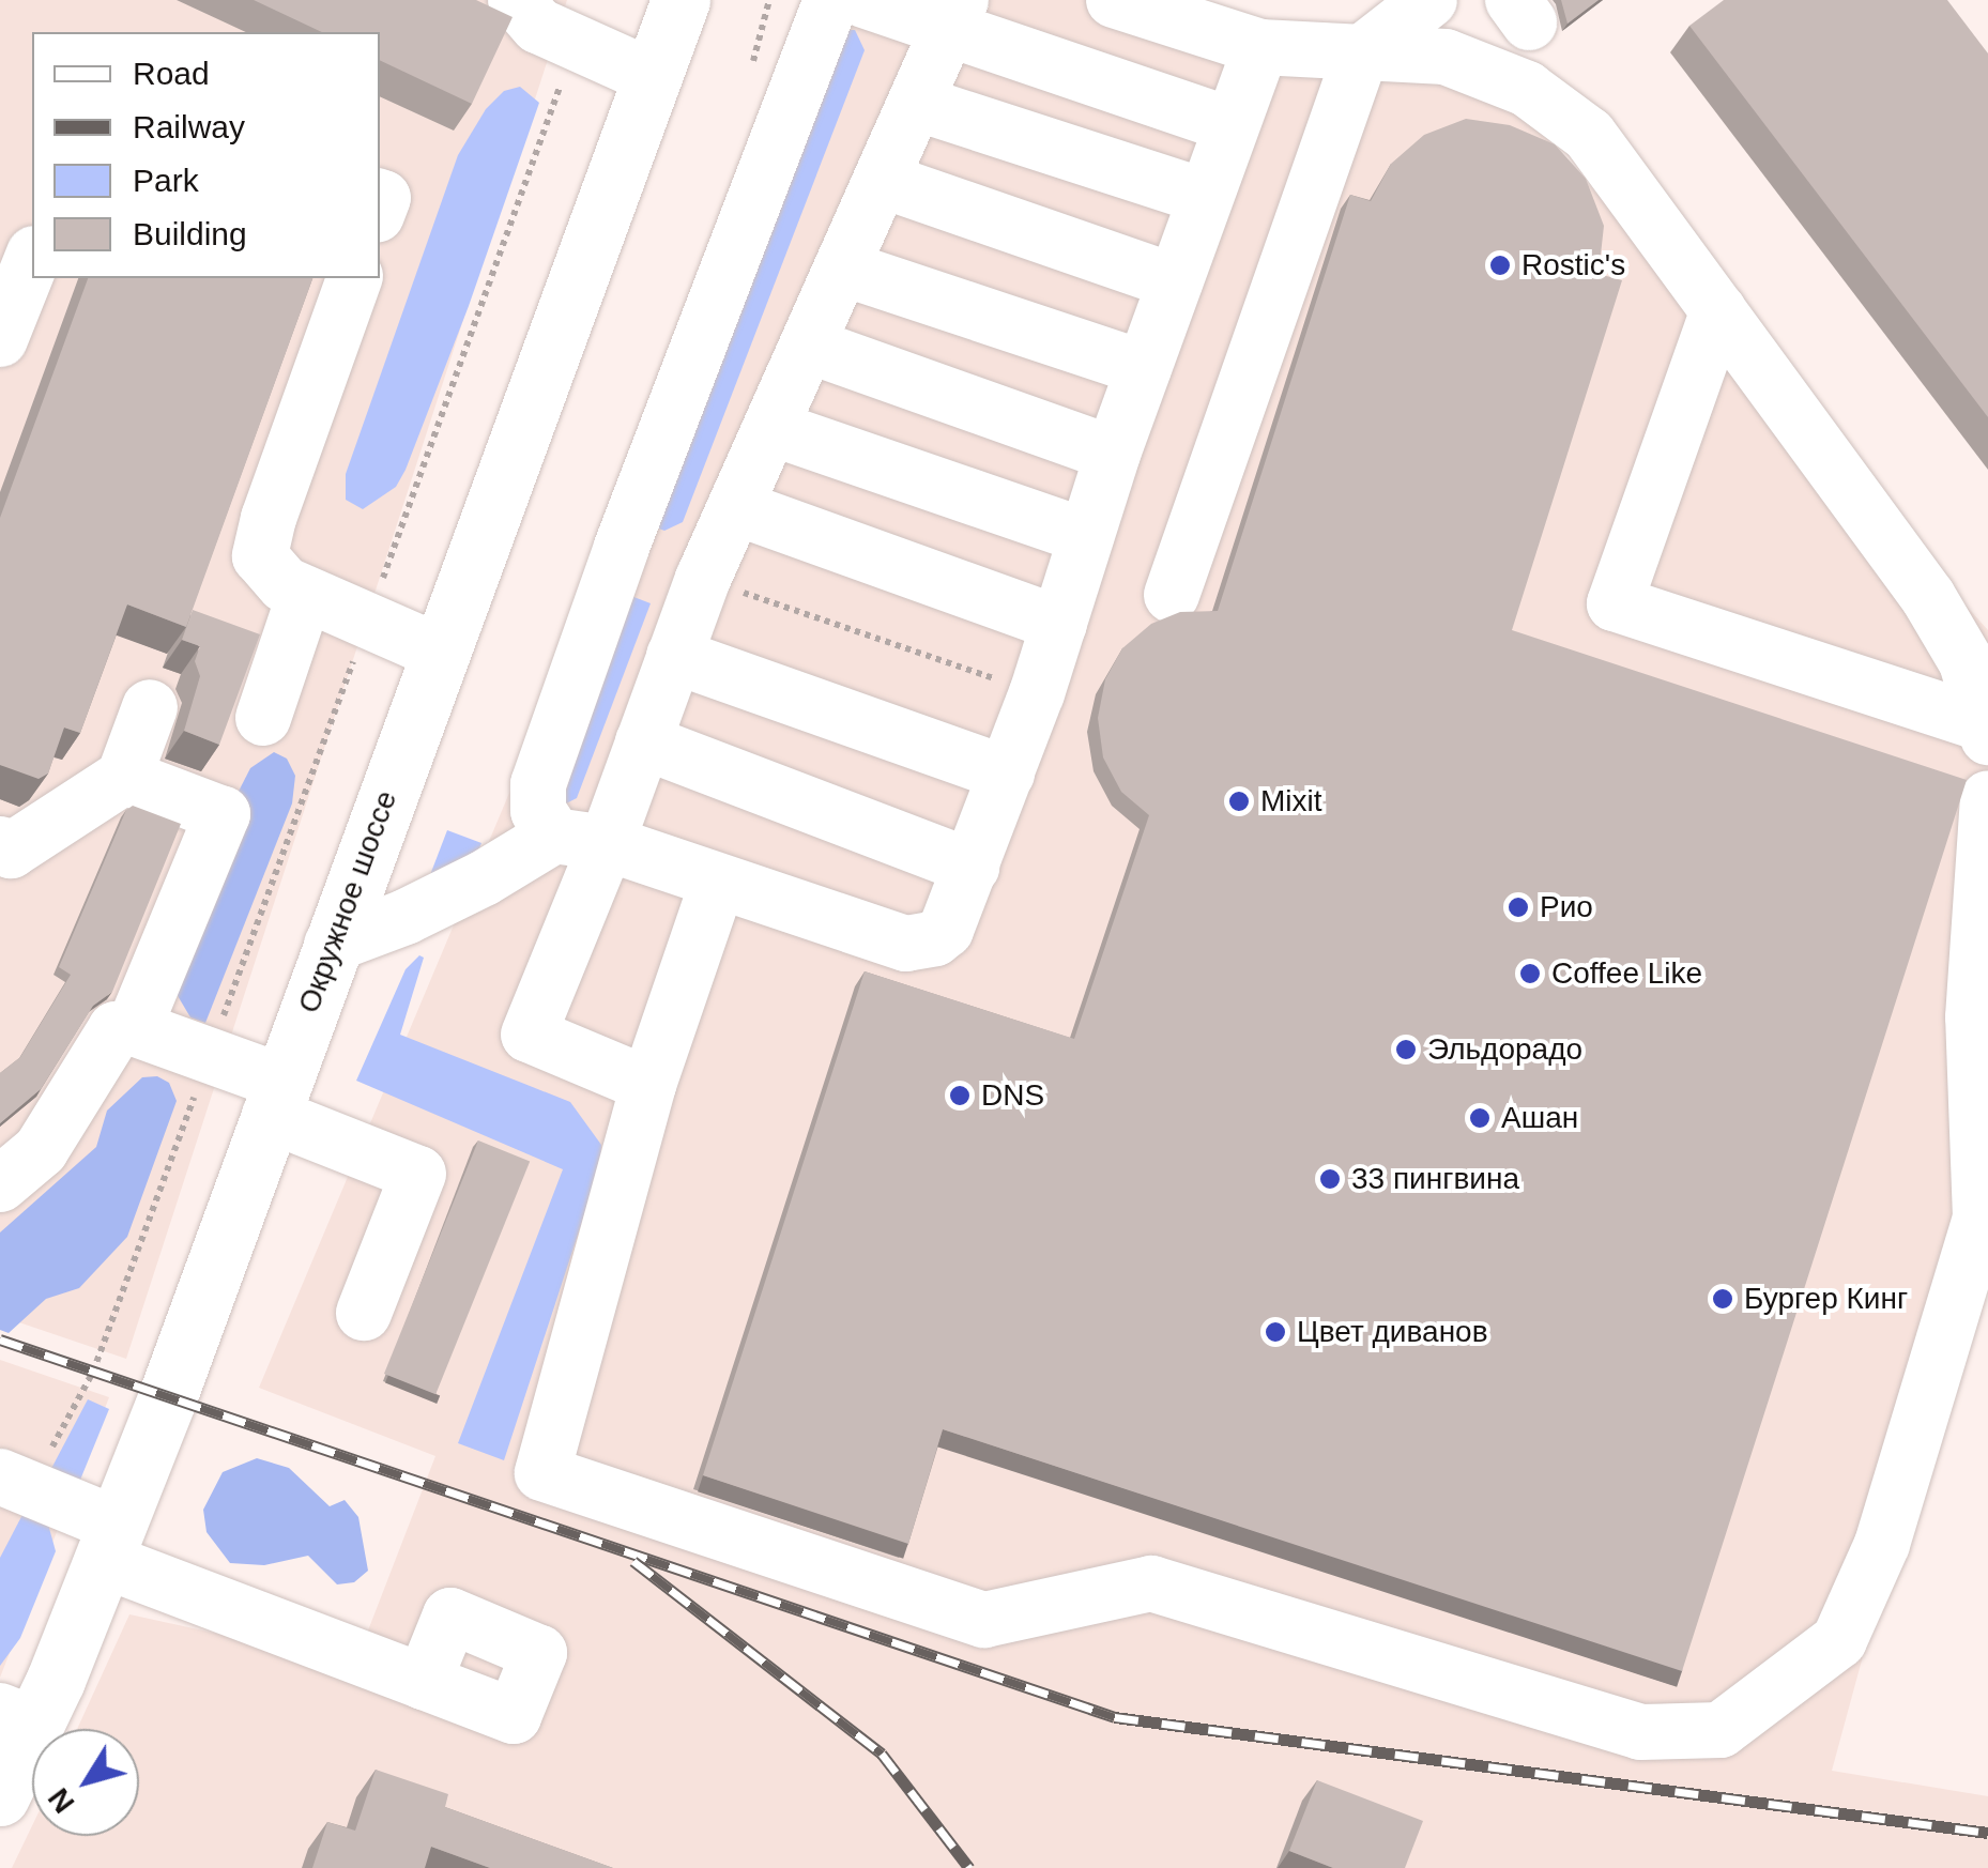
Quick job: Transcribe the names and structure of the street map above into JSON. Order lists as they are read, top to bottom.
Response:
{
  "streets": {
    "main road": ["Окружное шоссе"]
  },
  "places": [
    "Rostic's",
    "Mixit",
    "Рио",
    "Coffee Like",
    "Эльдорадо",
    "DNS",
    "Ашан",
    "33 пингвина",
    "Бургер Кинг",
    "Цвет диванов"
  ],
  "legend": [
    "Road",
    "Railway",
    "Park",
    "Building"
  ],
  "north": "bottom left"
}
